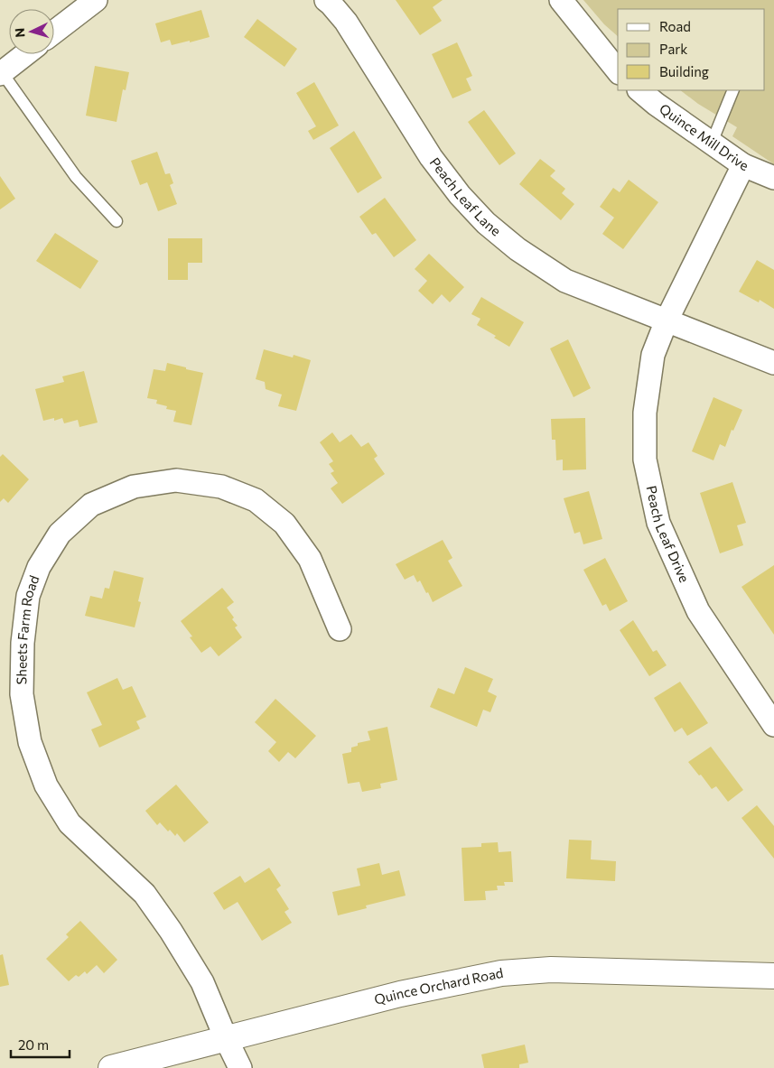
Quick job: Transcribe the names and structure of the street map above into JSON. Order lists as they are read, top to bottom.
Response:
{
  "streets": {
    "street": [
      "Quince Mill Drive",
      "Peach Leaf Lane",
      "Peach Leaf Drive",
      "Sheets Farm Road",
      "Quince Orchard Road"
    ]
  },
  "crossings": [
    ["Quince Mill Drive", "Peach Leaf Drive"],
    ["Peach Leaf Lane", "Peach Leaf Drive"],
    ["Sheets Farm Road", "Quince Orchard Road"]
  ],
  "legend": ["Road", "Park", "Building"],
  "scale_bar": "20 m",
  "north": "left"
}
